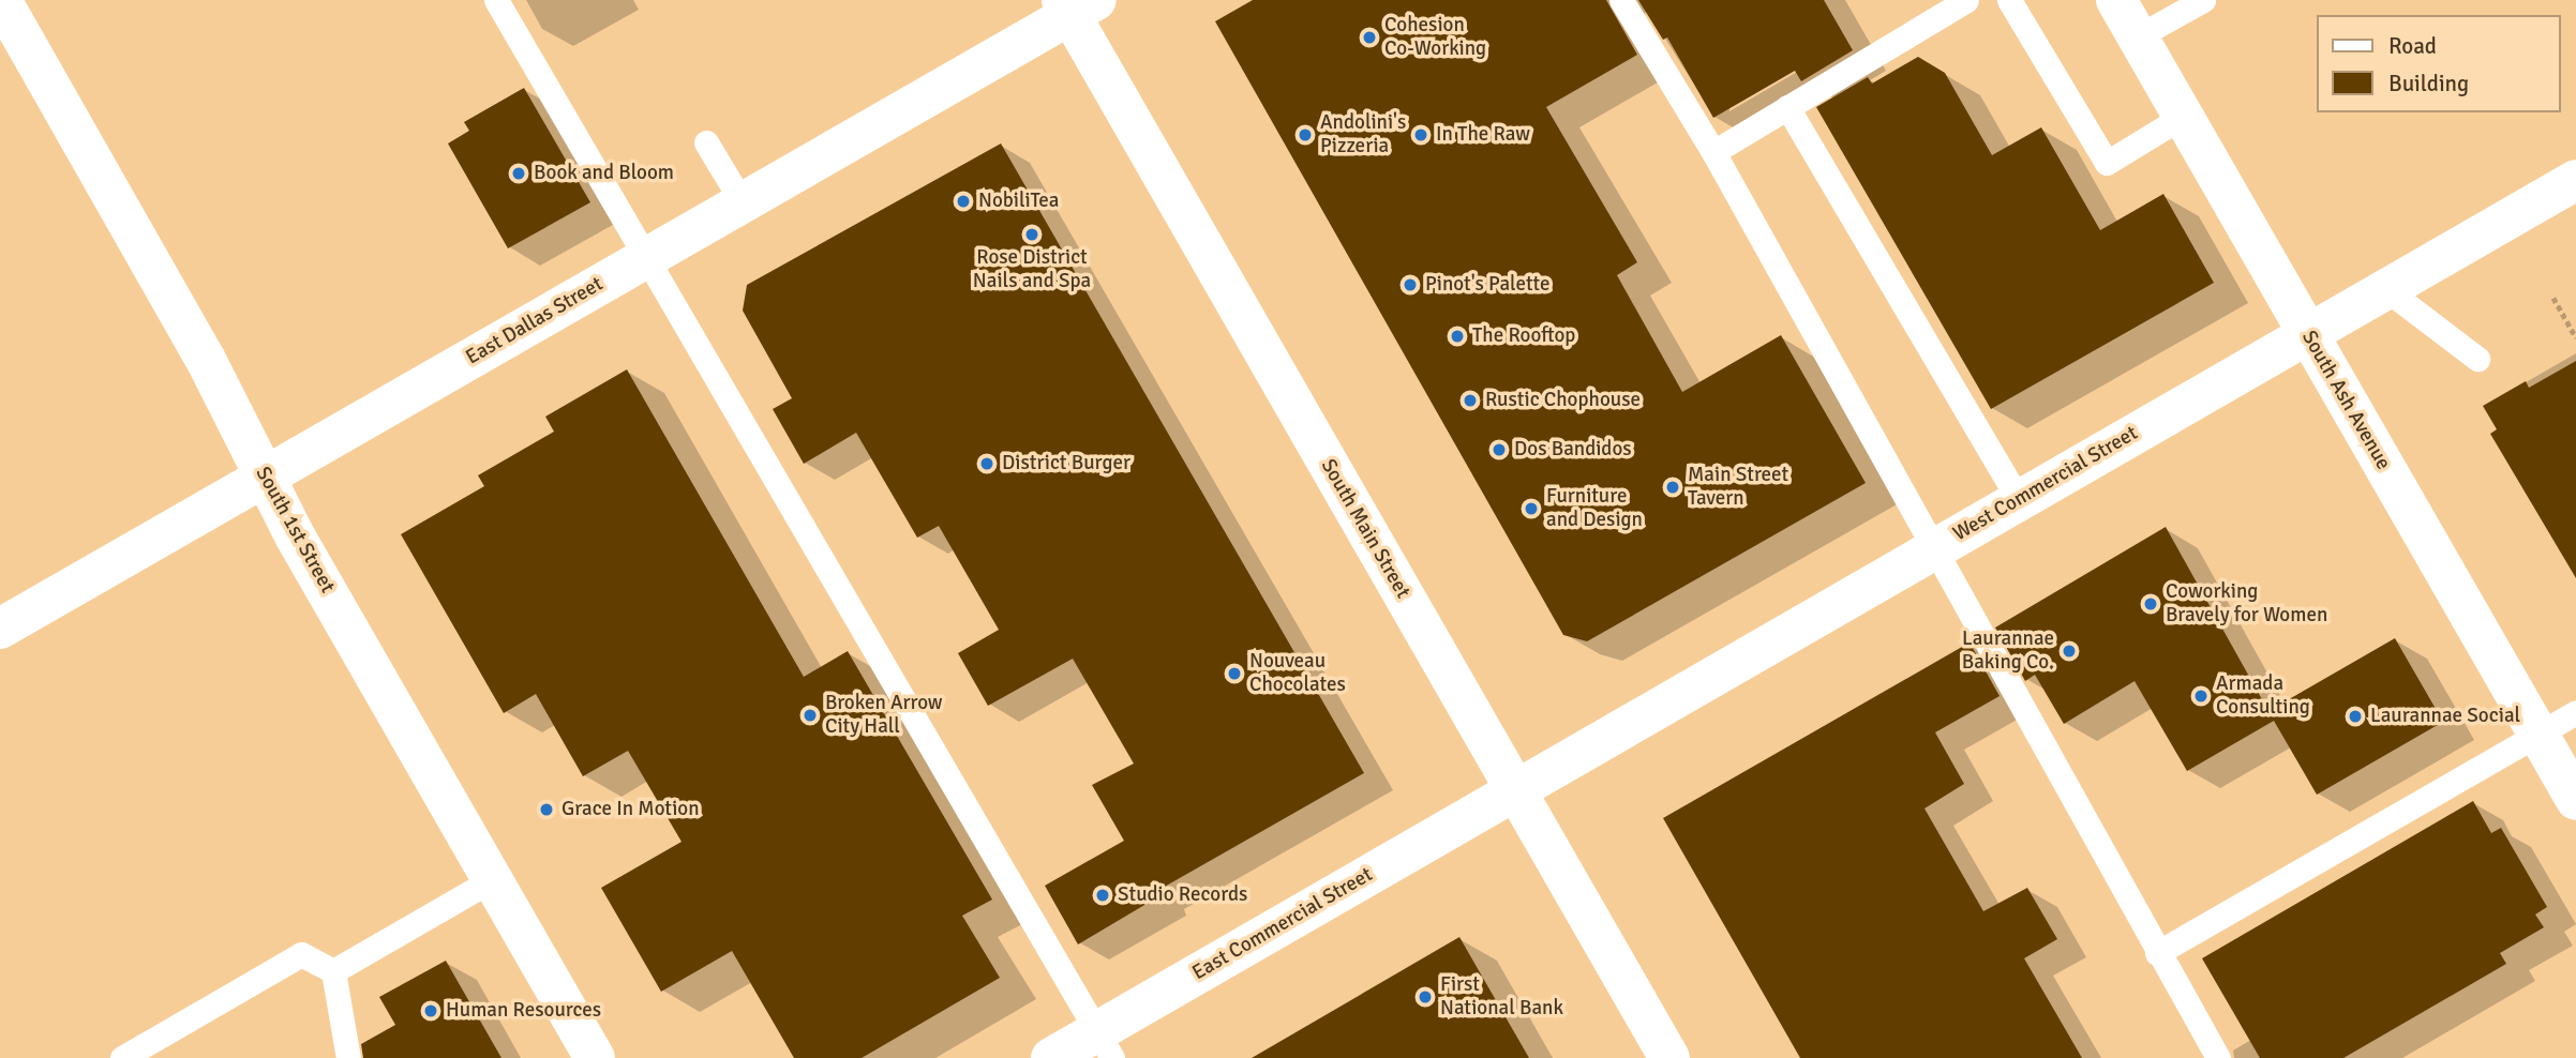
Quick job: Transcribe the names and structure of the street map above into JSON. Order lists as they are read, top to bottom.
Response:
{
  "streets": {
    "street": [
      "East Dallas Street",
      "South Ash Avenue",
      "West Commercial Street",
      "South Main Street",
      "South 1st Street",
      "East Commercial Street"
    ]
  },
  "crossings": [
    ["East Dallas Street", "South Main Street"],
    ["East Dallas Street", "South 1st Street"],
    ["South Ash Avenue", "West Commercial Street"],
    ["West Commercial Street", "South Main Street"],
    ["West Commercial Street", "East Commercial Street"],
    ["South Main Street", "East Commercial Street"]
  ],
  "places": [
    "Cohesion Co-Working",
    "Andolini's Pizzeria",
    "In The Raw",
    "Book and Bloom",
    "NobiliTea",
    "Rose District Nails and Spa",
    "Pinot's Palette",
    "The Rooftop",
    "Rustic Chophouse",
    "Dos Bandidos",
    "District Burger",
    "Main Street Tavern",
    "Furniture and Design",
    "Coworking Bravely for Women",
    "Laurannae Baking Co.",
    "Nouveau Chocolates",
    "Armada Consulting",
    "Broken Arrow City Hall",
    "Laurannae Social",
    "Grace In Motion",
    "Studio Records",
    "First National Bank",
    "Human Resources"
  ],
  "legend": ["Road", "Building"]
}
